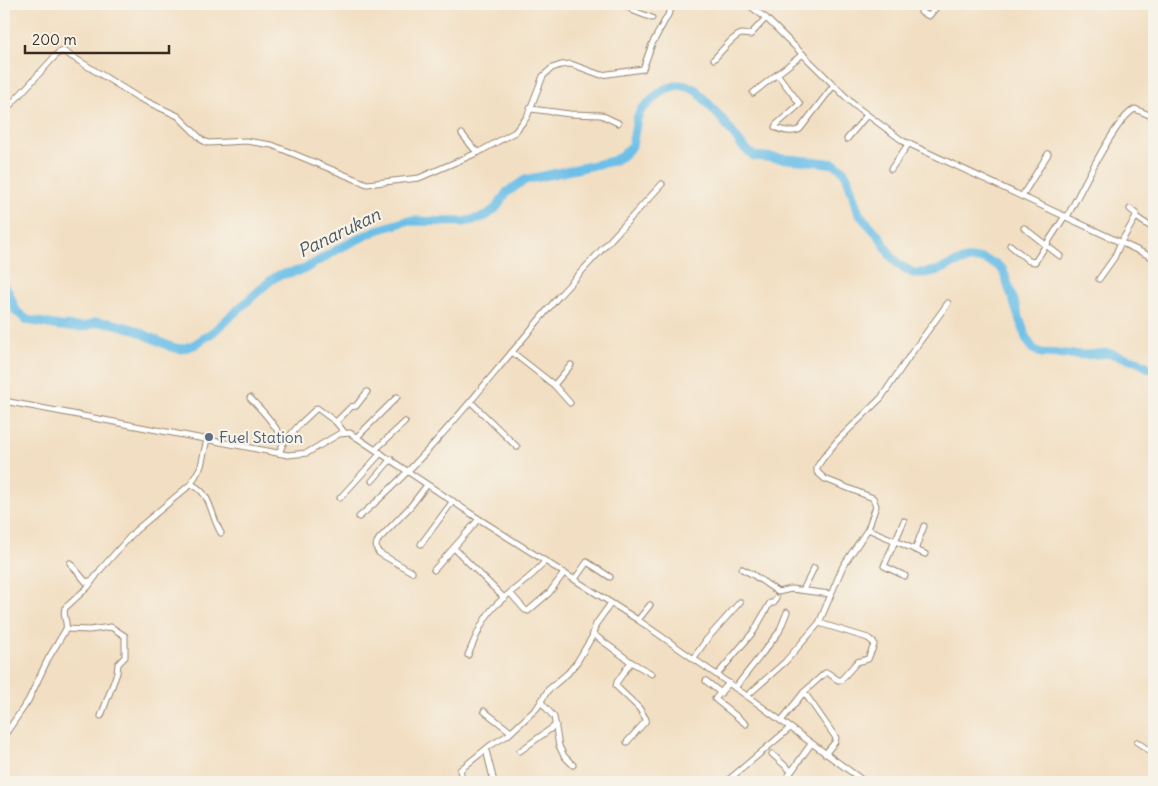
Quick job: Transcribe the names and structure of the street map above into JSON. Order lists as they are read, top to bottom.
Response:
{
  "water": ["Panarukan"],
  "places": ["Fuel Station"],
  "scale_bar": "200 m"
}
